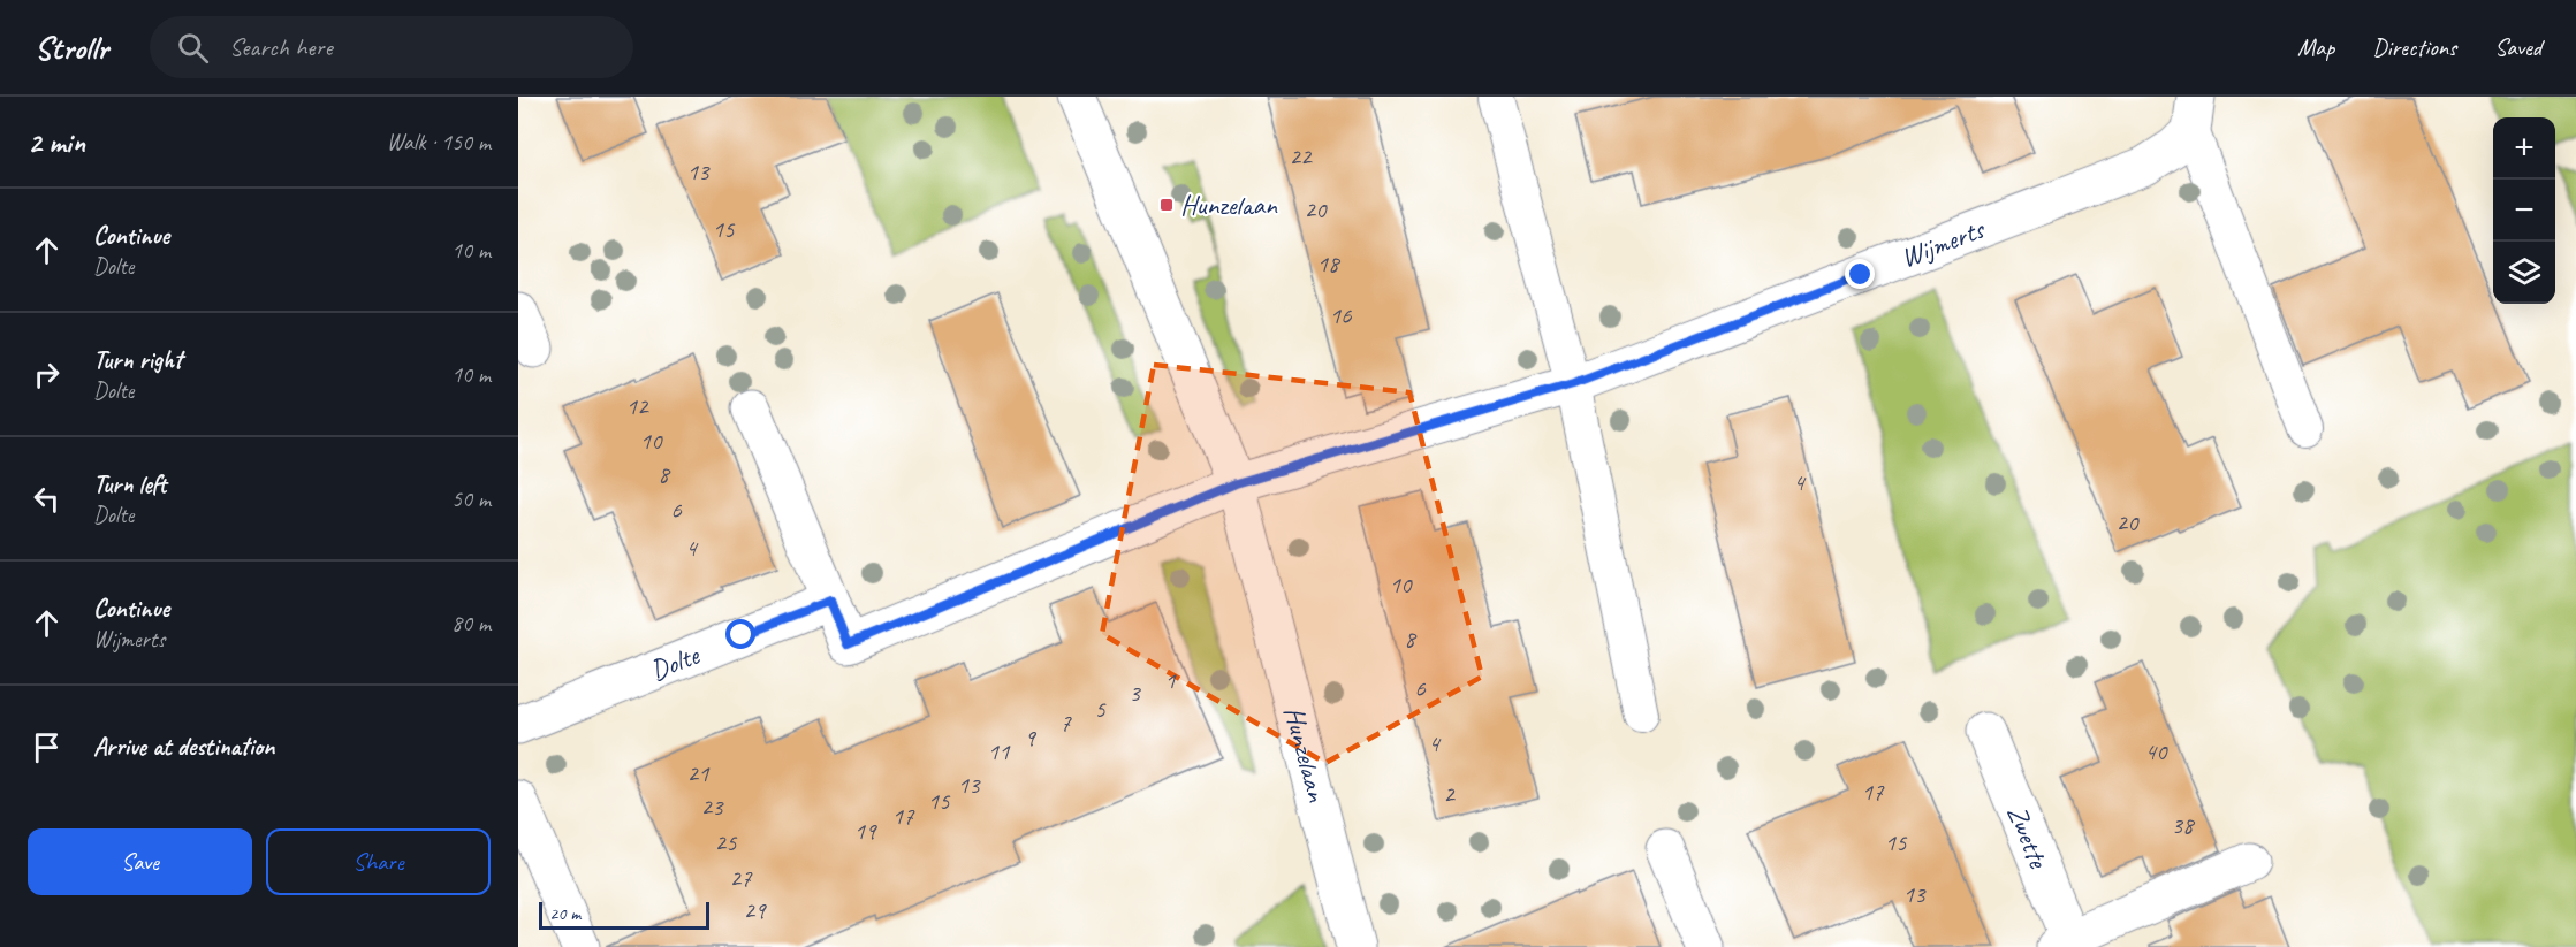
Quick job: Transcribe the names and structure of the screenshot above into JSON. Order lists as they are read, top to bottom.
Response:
{
  "streets": {
    "street": [
      "Wijmerts",
      "Dolte",
      "Hunzelaan",
      "Zwette"
    ]
  },
  "crossings": [
    ["Wijmerts", "Hunzelaan"]
  ],
  "places": {
    "transit": ["Hunzelaan"]
  },
  "house_numbers": [
    "22",
    "13",
    "20",
    "15",
    "18",
    "16",
    "12",
    "10",
    "8",
    "4",
    "6",
    "20",
    "4",
    "10",
    "8",
    "1",
    "6",
    "3",
    "5",
    "7",
    "9",
    "4",
    "11",
    "40",
    "21",
    "13",
    "17",
    "2",
    "15",
    "23",
    "17",
    "38",
    "19",
    "25",
    "15",
    "27",
    "13",
    "29"
  ],
  "scale_bar": "20 m",
  "page": {
    "header": "Strollr",
    "search": "Search here",
    "nav": ["Map", "Directions", "Saved"],
    "heading": ["2 min", "Walk · 150 m"],
    "map_buttons": ["+", "−"],
    "list": [
      ["Continue", "Dolte", "10 m"],
      ["Turn right", "Dolte", "10 m"],
      ["Turn left", "Dolte", "50 m"],
      ["Continue", "Wijmerts", "80 m"],
      "Arrive at destination"
    ],
    "buttons": ["Save", "Share"],
    "scale": "20 m"
  }
}
